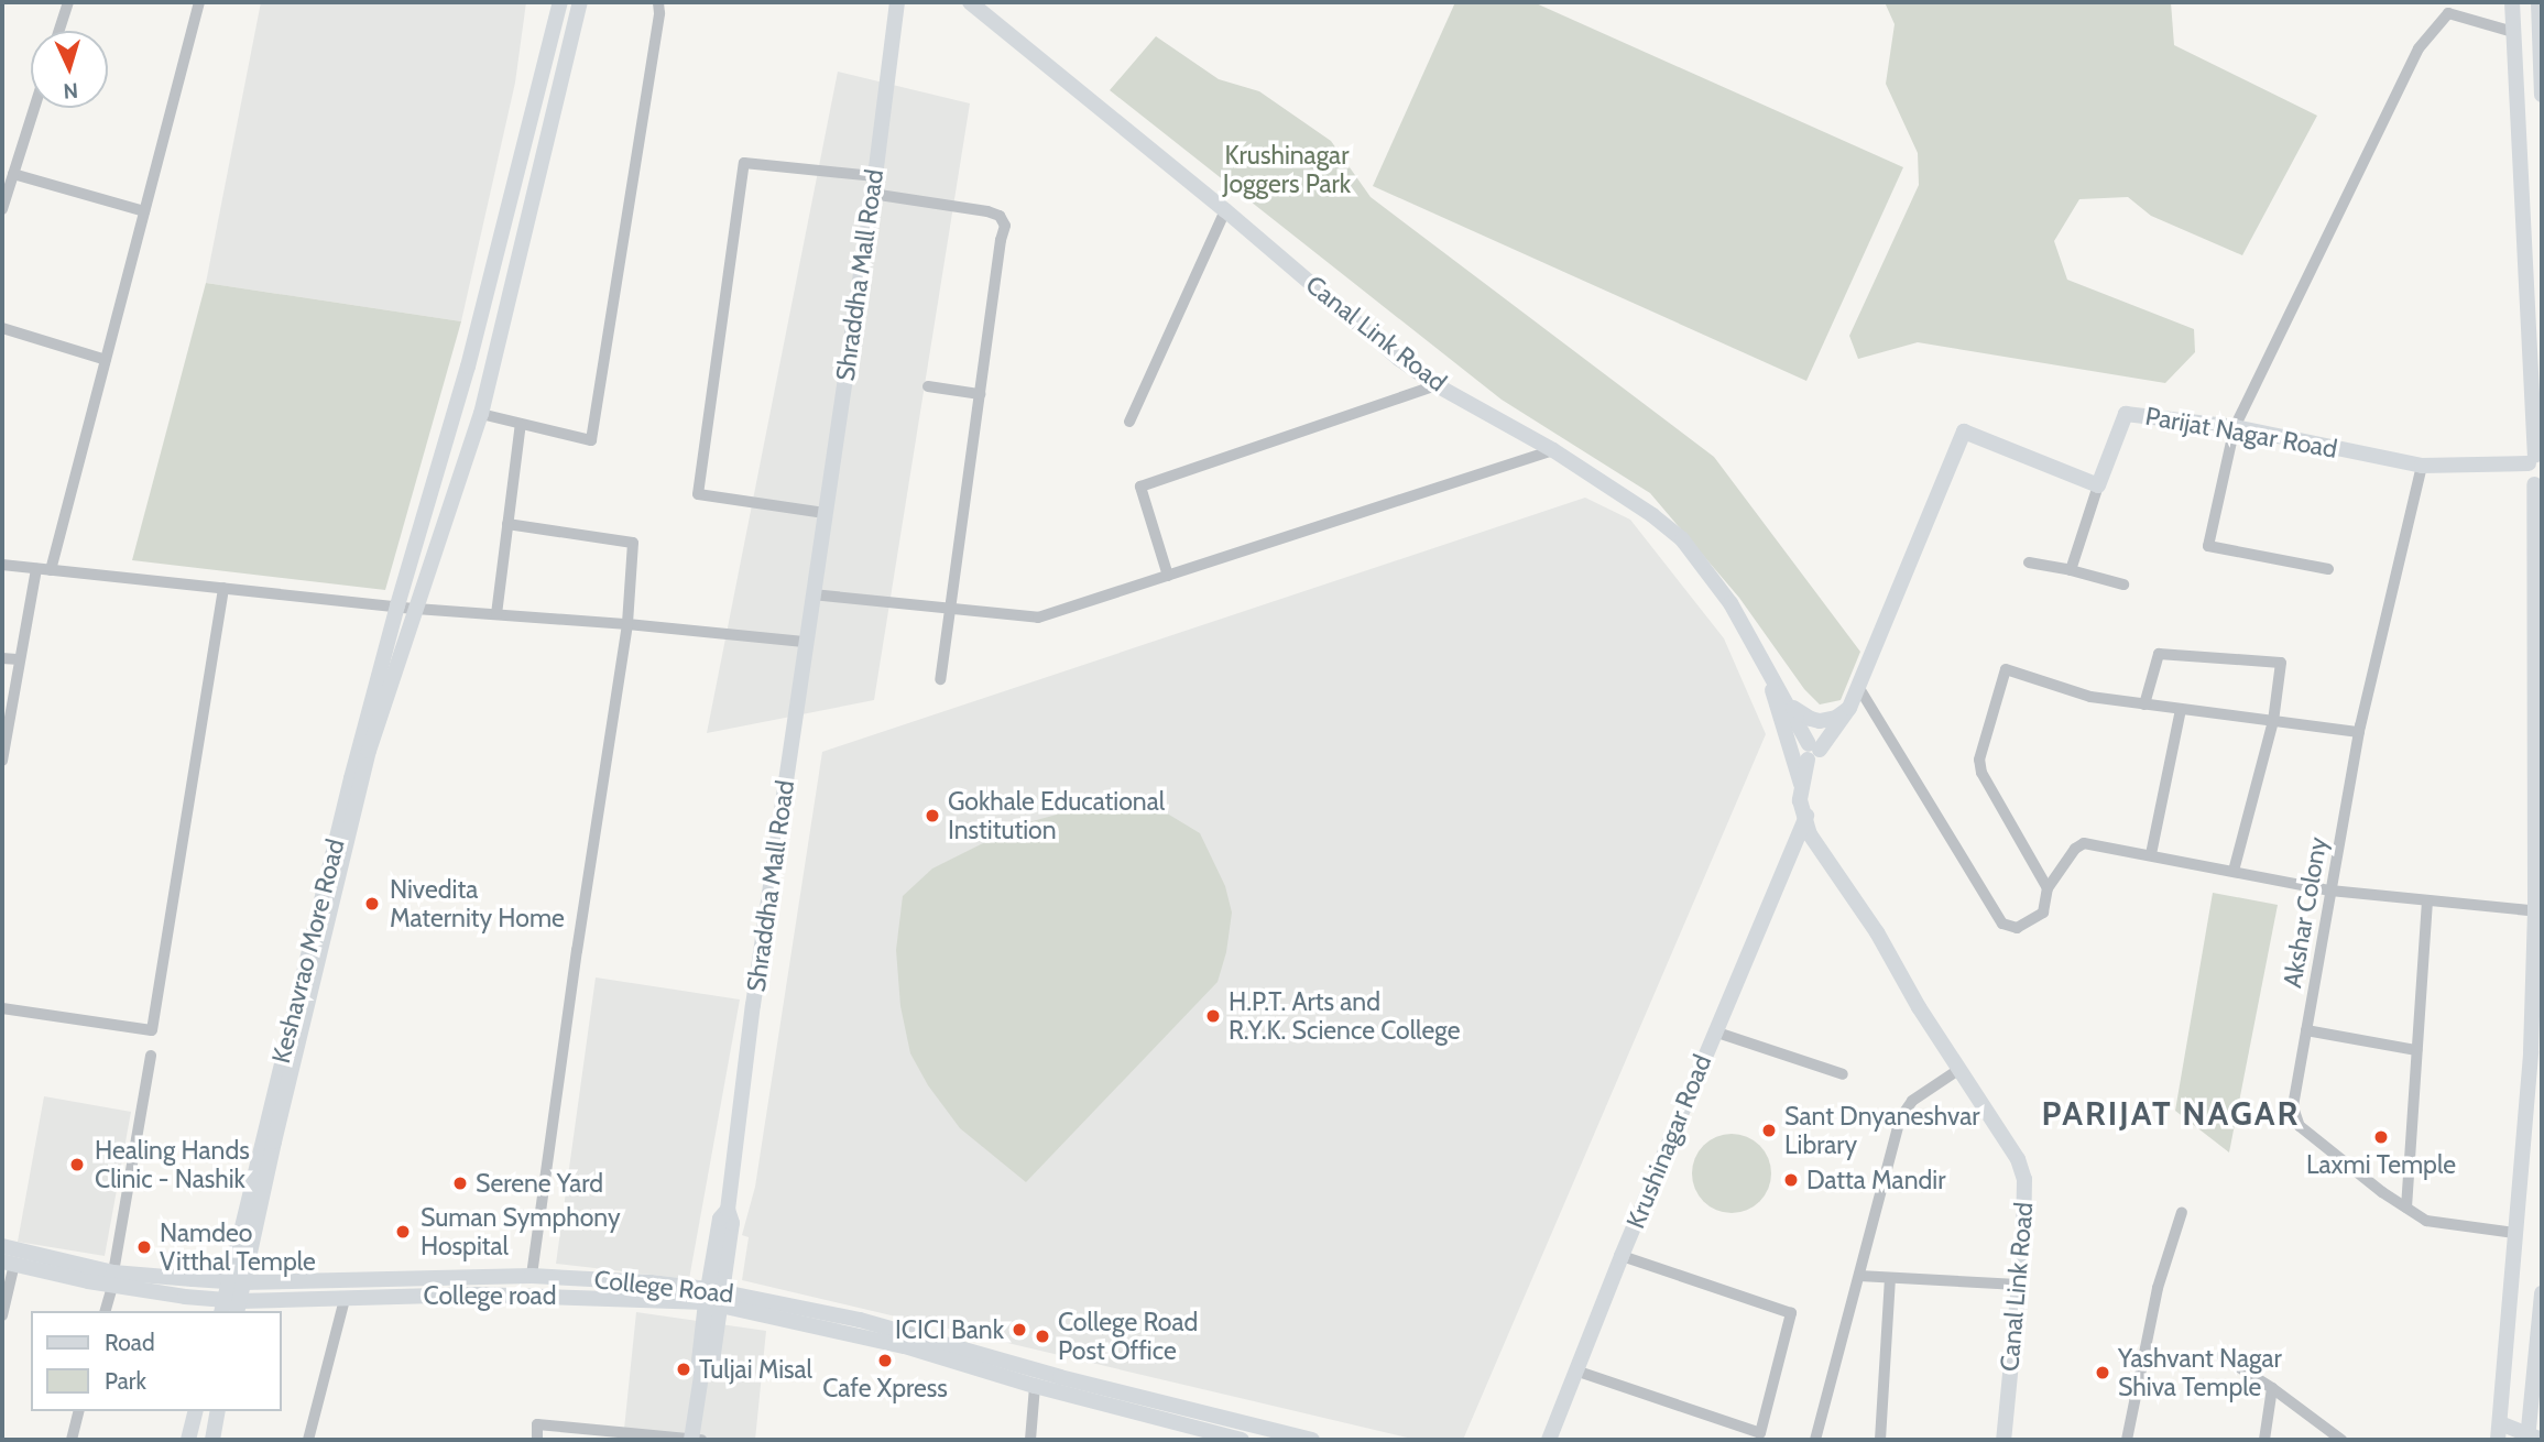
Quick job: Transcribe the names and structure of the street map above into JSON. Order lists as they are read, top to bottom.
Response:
{
  "streets": {
    "street": [
      "Shraddha Mall Road",
      "Canal Link Road",
      "Parijat Nagar Road",
      "Akshar Colony",
      "Keshavrao More Road",
      "Krushinagar Road",
      "College Road",
      "College road"
    ]
  },
  "crossings": [
    ["Shraddha Mall Road", "College Road"],
    ["Shraddha Mall Road", "College road"],
    ["Parijat Nagar Road", "Akshar Colony"],
    ["Keshavrao More Road", "College Road"],
    ["Keshavrao More Road", "College road"],
    ["College Road", "College road"]
  ],
  "districts": ["PARIJAT NAGAR"],
  "parks": ["Krushinagar Joggers Park"],
  "places": [
    "Gokhale Educational Institution",
    "Nivedita Maternity Home",
    "H.P.T. Arts and R.Y.K. Science College",
    "Sant Dnyaneshvar Library",
    "Laxmi Temple",
    "Healing Hands Clinic - Nashik",
    "Datta Mandir",
    "Serene Yard",
    "Suman Symphony Hospital",
    "Namdeo Vitthal Temple",
    "ICICI Bank",
    "College Road Post Office",
    "Cafe Xpress",
    "Tuljai Misal",
    "Yashvant Nagar Shiva Temple"
  ],
  "legend": ["Road", "Park"],
  "north": "bottom"
}
